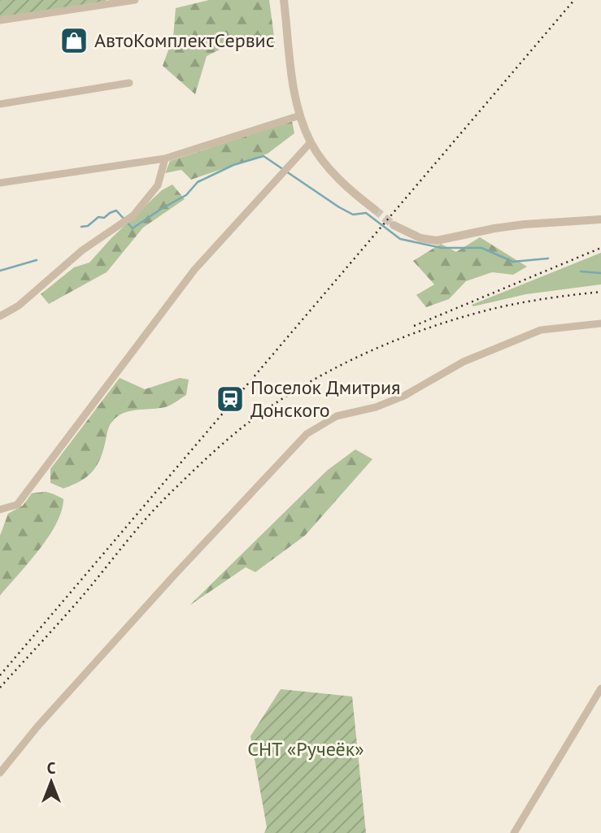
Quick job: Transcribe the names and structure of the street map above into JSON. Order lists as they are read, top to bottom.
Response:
{
  "parks": ["СНТ «Ручеёк»"],
  "places": {
    "shop": ["АвтоКомплектСервис"],
    "station": ["Поселок Дмитрия Донского"]
  },
  "north": "top"
}
